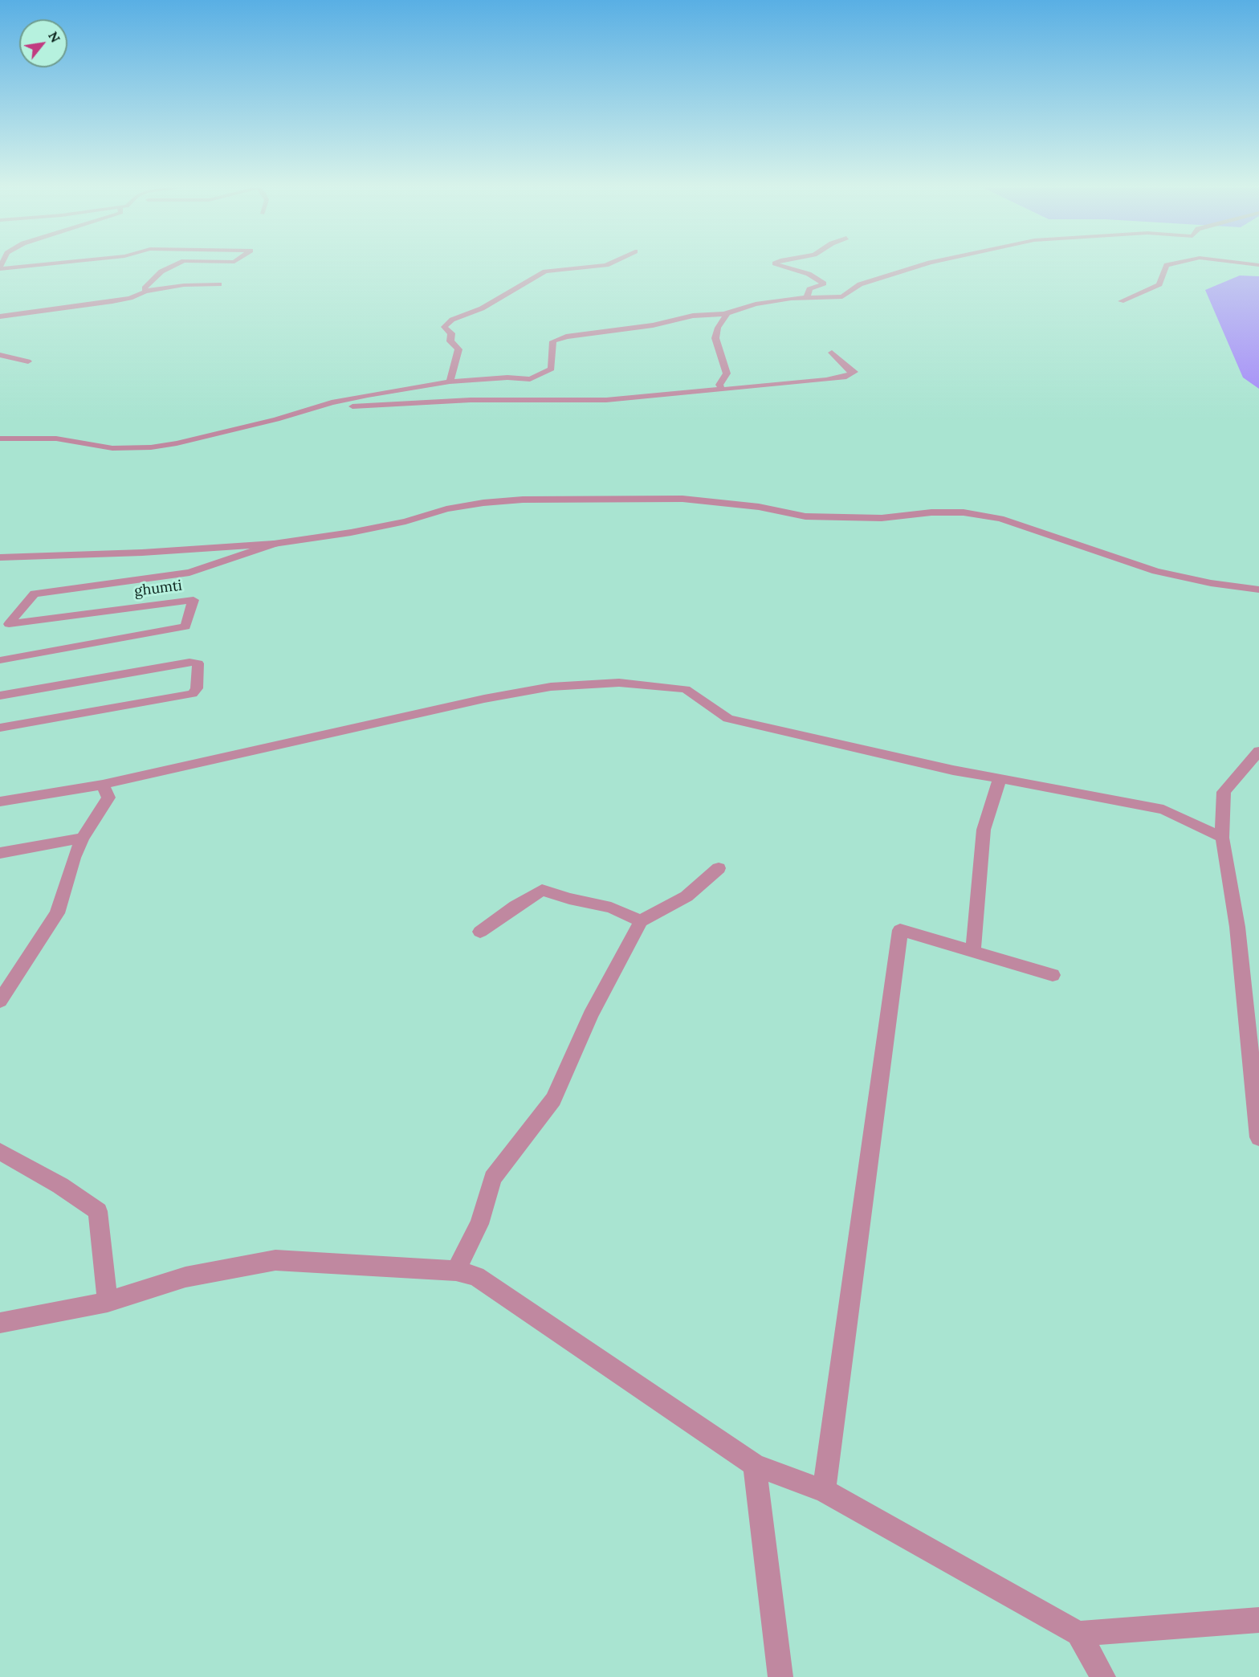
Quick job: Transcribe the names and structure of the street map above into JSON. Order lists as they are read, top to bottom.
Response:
{
  "streets": {
    "street": ["ghumti"]
  },
  "north": "top right"
}
